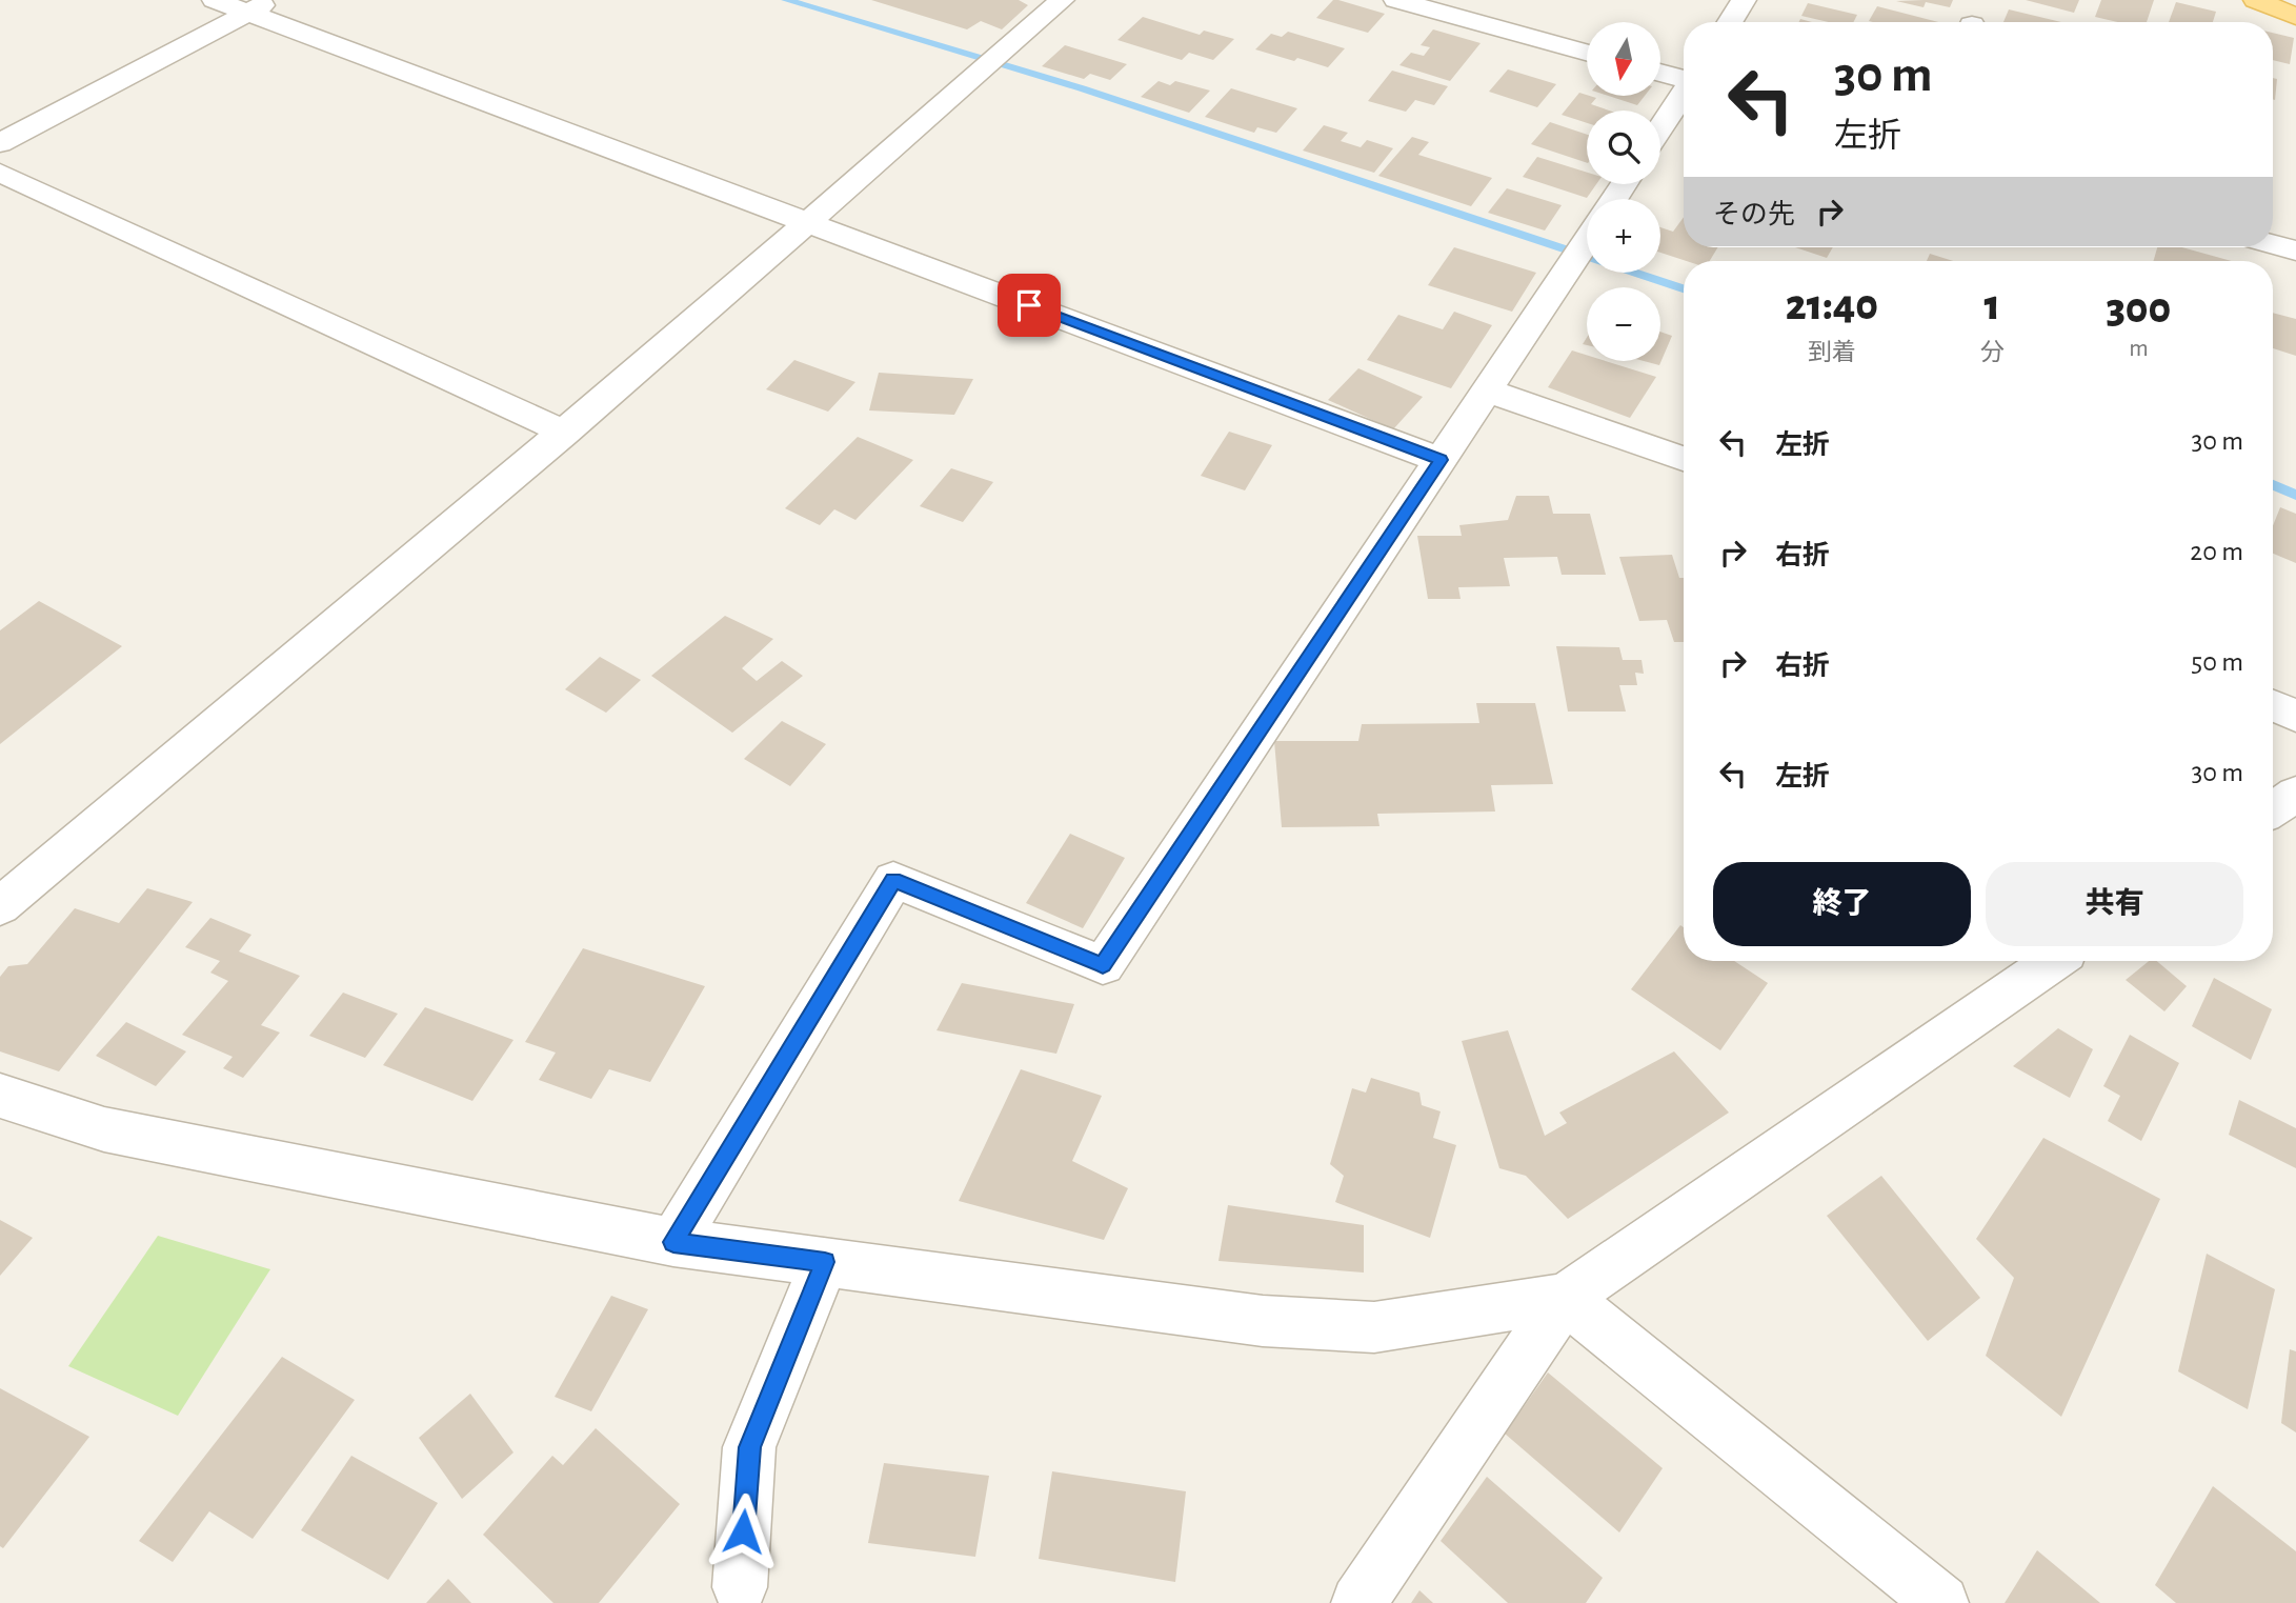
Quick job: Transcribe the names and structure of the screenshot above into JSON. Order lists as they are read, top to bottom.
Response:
{
  "north": "bottom",
  "page": {
    "map_buttons": ["+", "−"],
    "turn": ["30 m", "左折"],
    "then": "その先",
    "eta": [
      "21:40",
      "到着",
      "1",
      "分",
      "300",
      "m"
    ],
    "list": [
      {
        "name": "左折",
        "value": "30 m"
      },
      {
        "name": "右折",
        "value": "20 m"
      },
      {
        "name": "右折",
        "value": "50 m"
      },
      {
        "name": "左折",
        "value": "30 m"
      }
    ],
    "buttons": ["終了", "共有"]
  }
}
